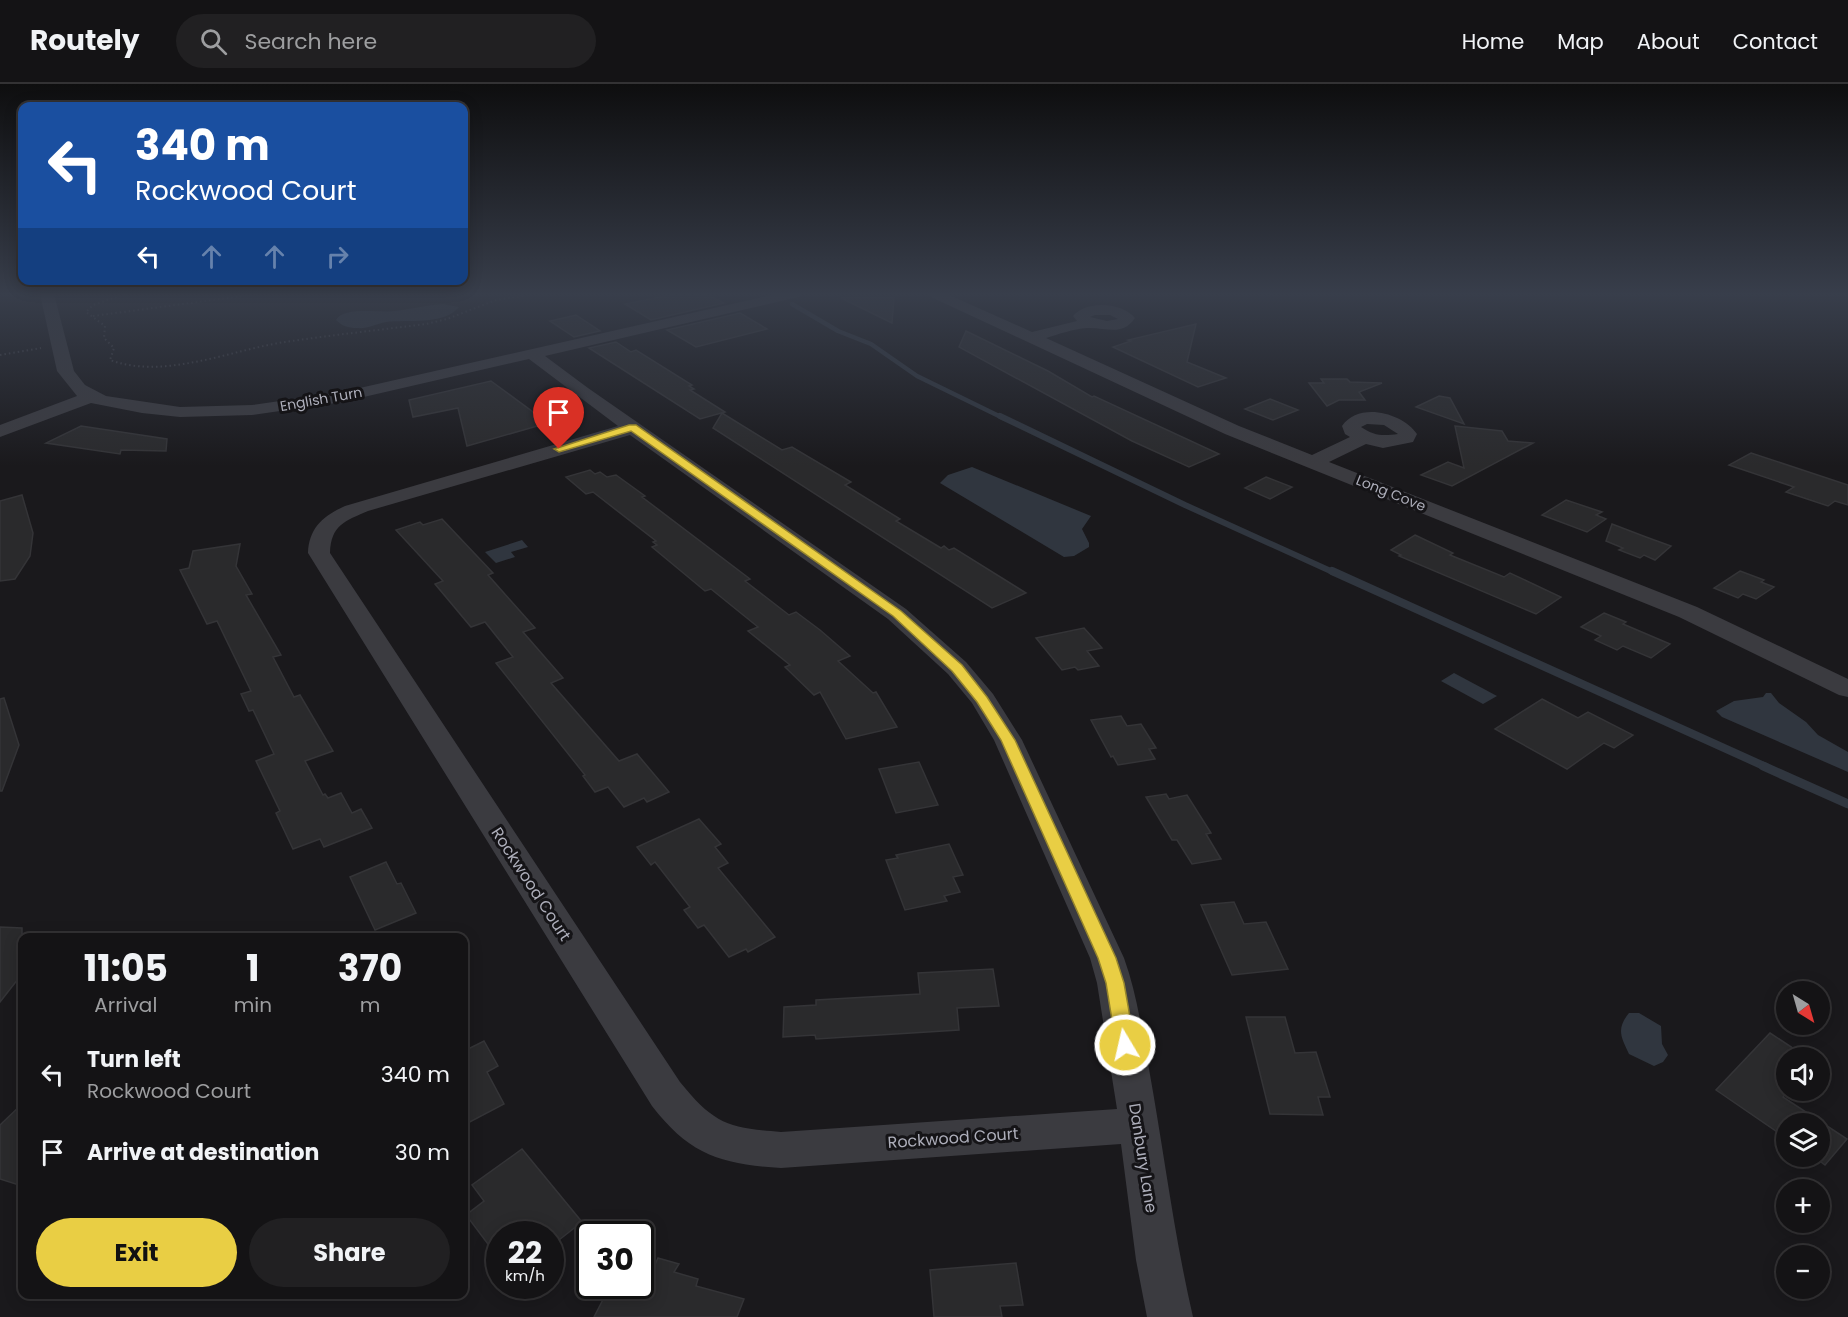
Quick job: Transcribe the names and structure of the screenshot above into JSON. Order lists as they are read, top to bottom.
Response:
{
  "streets": {
    "street": [
      "English Turn",
      "Long Cove",
      "Rockwood Court",
      "Danbury Lane"
    ]
  },
  "crossings": [
    ["English Turn", "Danbury Lane"],
    ["Rockwood Court", "Danbury Lane"]
  ],
  "north": "bottom right",
  "page": {
    "header": "Routely",
    "search": "Search here",
    "nav": [
      "Home",
      "Map",
      "About",
      "Contact"
    ],
    "turn": ["340 m", "Rockwood Court"],
    "eta": [
      "11:05",
      "Arrival",
      "1",
      "min",
      "370",
      "m"
    ],
    "map_buttons": ["+", "−"],
    "list": [
      {
        "name": "Turn left",
        "note": "Rockwood Court",
        "value": "340 m"
      },
      {
        "name": "Arrive at destination",
        "value": "30 m"
      }
    ],
    "buttons": ["Exit", "Share"],
    "speed": "22 km/h",
    "limit": "30"
  }
}
